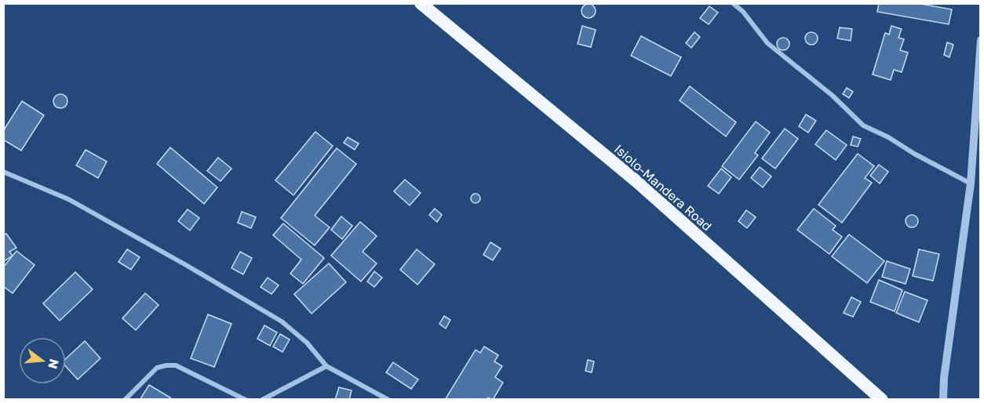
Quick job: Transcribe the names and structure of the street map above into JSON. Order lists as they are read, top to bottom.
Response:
{
  "streets": {
    "highway": ["Isiolo-Mandera Road"]
  },
  "north": "right"
}
